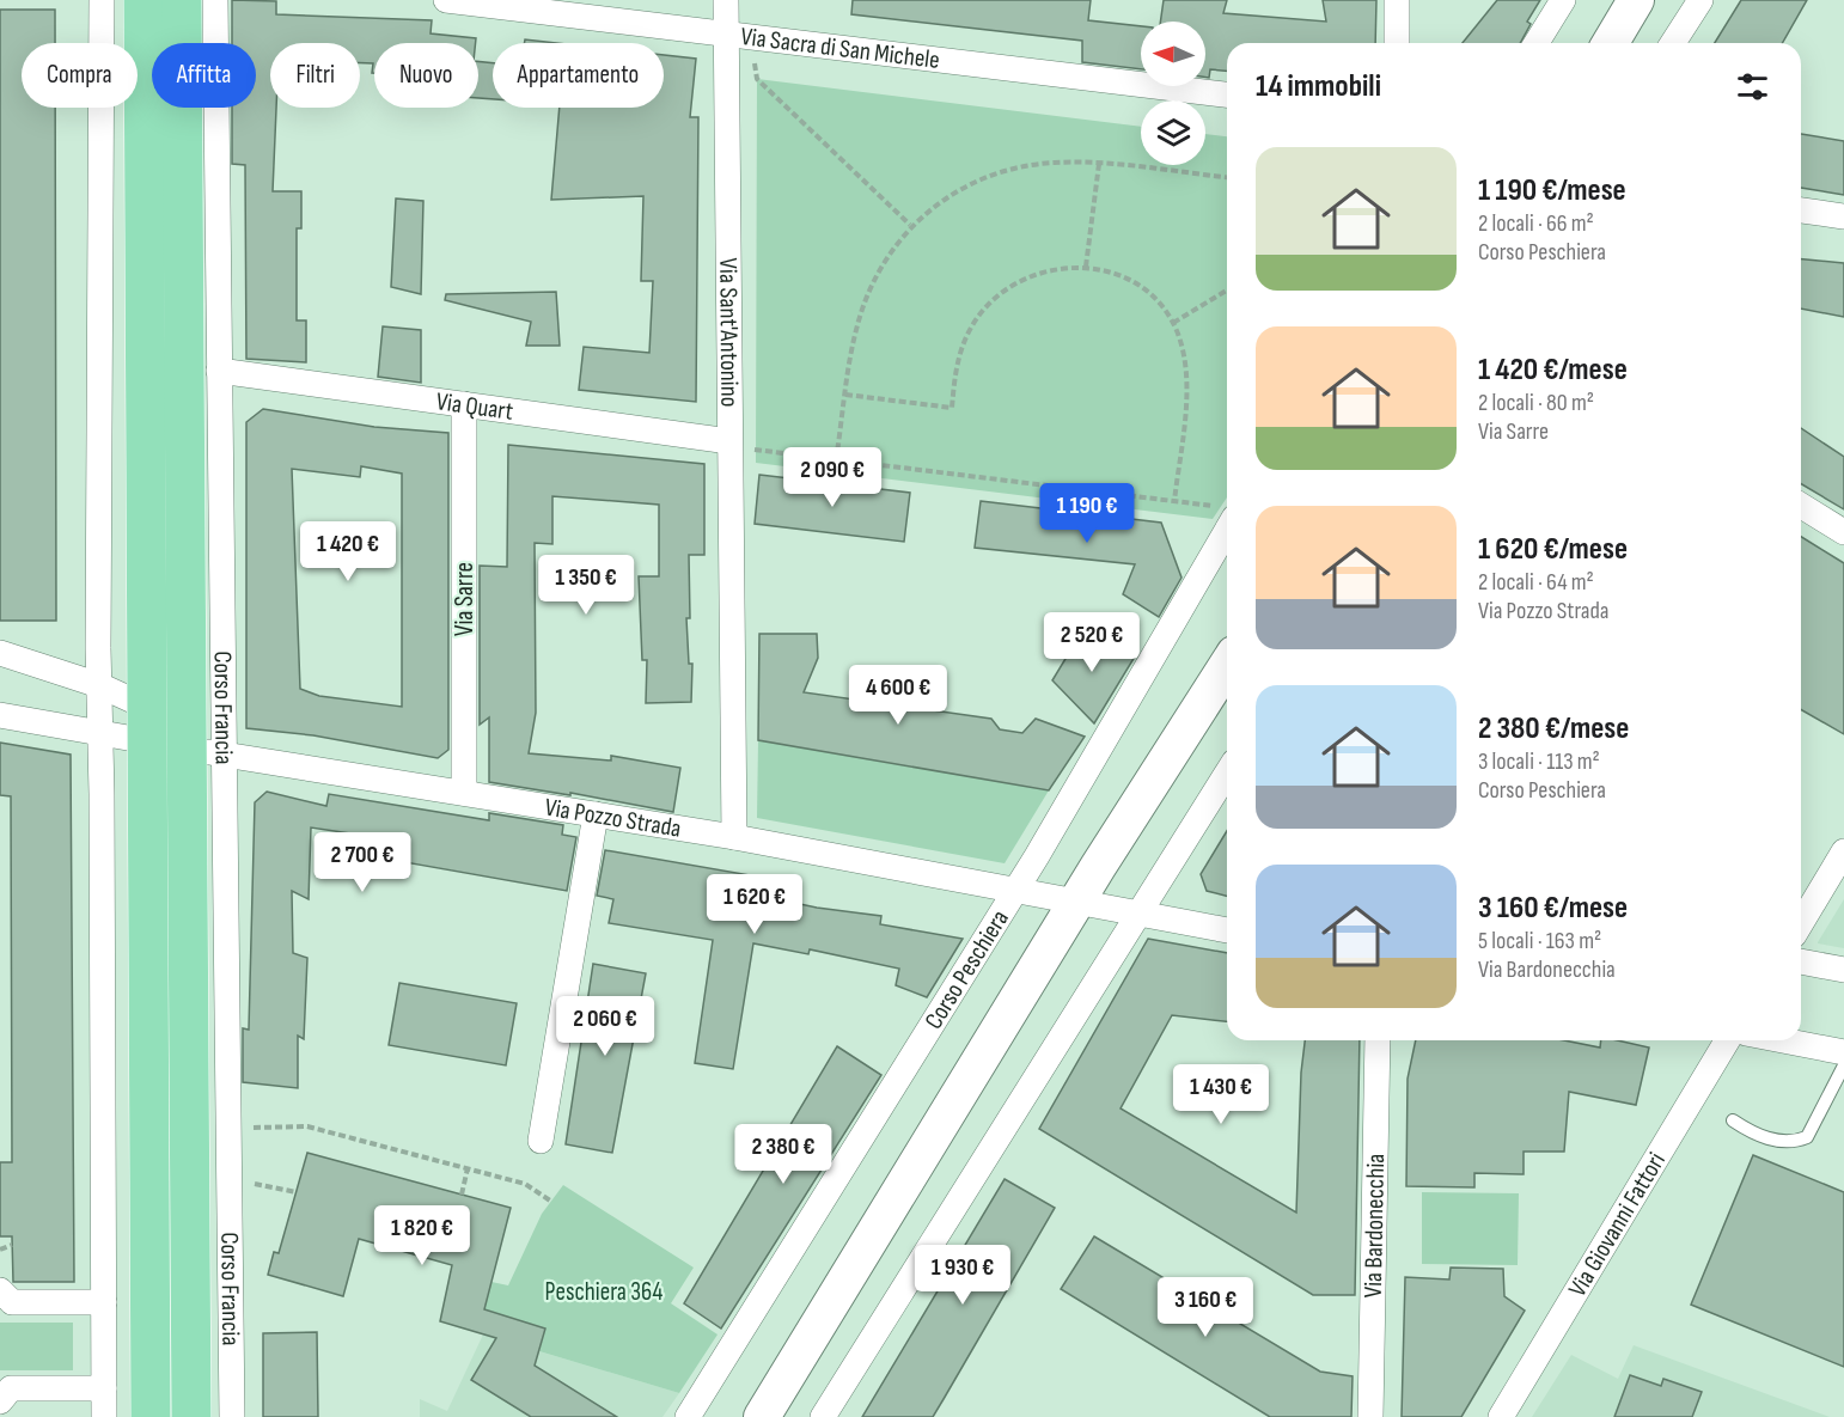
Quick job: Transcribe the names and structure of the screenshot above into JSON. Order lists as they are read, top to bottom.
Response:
{
  "streets": {
    "main road": ["Corso Francia"],
    "street": [
      "Via Sacra di San Michele",
      "Via Sant'Antonino",
      "Via Quart",
      "Via Sarre",
      "Via Pozzo Strada",
      "Corso Peschiera",
      "Via Bardonecchia",
      "Via Giovanni Fattori"
    ]
  },
  "crossings": [
    ["Via Sacra di San Michele", "Via Sant'Antonino"],
    ["Via Sant'Antonino", "Via Quart"],
    ["Via Sant'Antonino", "Via Pozzo Strada"],
    ["Via Quart", "Via Sarre"],
    ["Via Quart", "Corso Francia"],
    ["Via Sarre", "Via Pozzo Strada"],
    ["Corso Francia", "Via Pozzo Strada"],
    ["Via Pozzo Strada", "Corso Peschiera"]
  ],
  "parks": ["Peschiera 364"],
  "north": "left",
  "page": {
    "chip": [
      "Compra",
      "Affitta",
      "Filtri",
      "Nuovo",
      "Appartamento"
    ],
    "heading": "14 immobili",
    "list": [
      {
        "name": "1 190 €/mese",
        "note": "2 locali · 66 m² · Corso Peschiera"
      },
      {
        "name": "1 420 €/mese",
        "note": "2 locali · 80 m² · Via Sarre"
      },
      {
        "name": "1 620 €/mese",
        "note": "2 locali · 64 m² · Via Pozzo Strada"
      },
      {
        "name": "2 380 €/mese",
        "note": "3 locali · 113 m² · Corso Peschiera"
      },
      {
        "name": "3 160 €/mese",
        "note": "5 locali · 163 m² · Via Bardonecchia"
      }
    ],
    "price": [
      "2 090 €",
      "1 190 €",
      "1 420 €",
      "1 350 €",
      "2 520 €",
      "4 600 €",
      "2 700 €",
      "1 620 €",
      "2 060 €",
      "1 430 €",
      "2 380 €",
      "1 820 €",
      "1 930 €",
      "3 160 €"
    ]
  }
}
